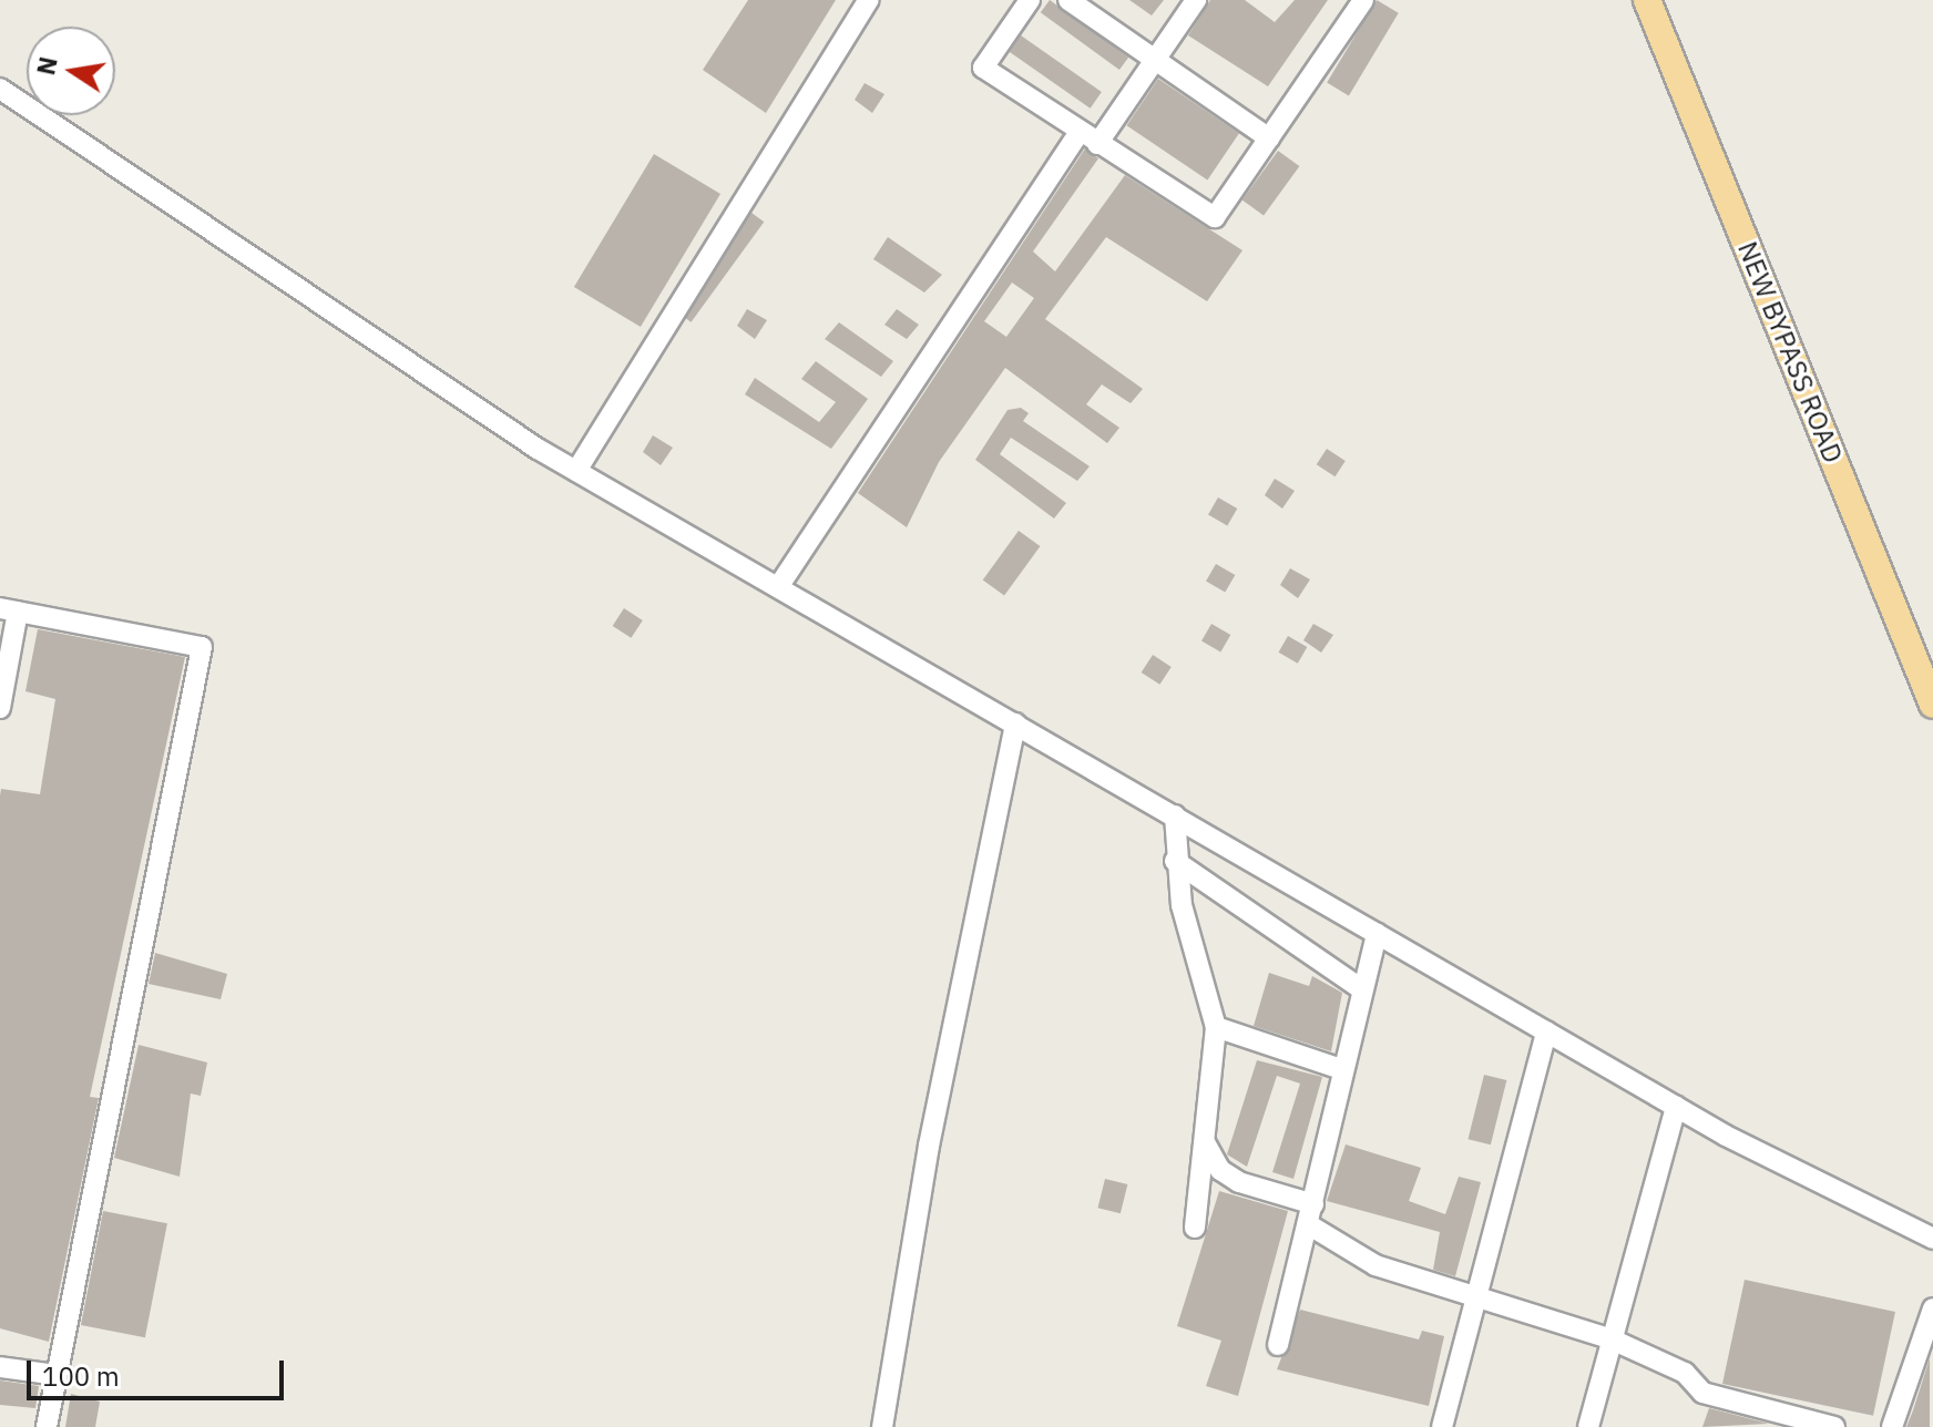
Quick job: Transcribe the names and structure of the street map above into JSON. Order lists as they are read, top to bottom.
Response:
{
  "streets": {
    "main road": ["NEW BYPASS ROAD"]
  },
  "scale_bar": "100 m",
  "north": "left"
}
